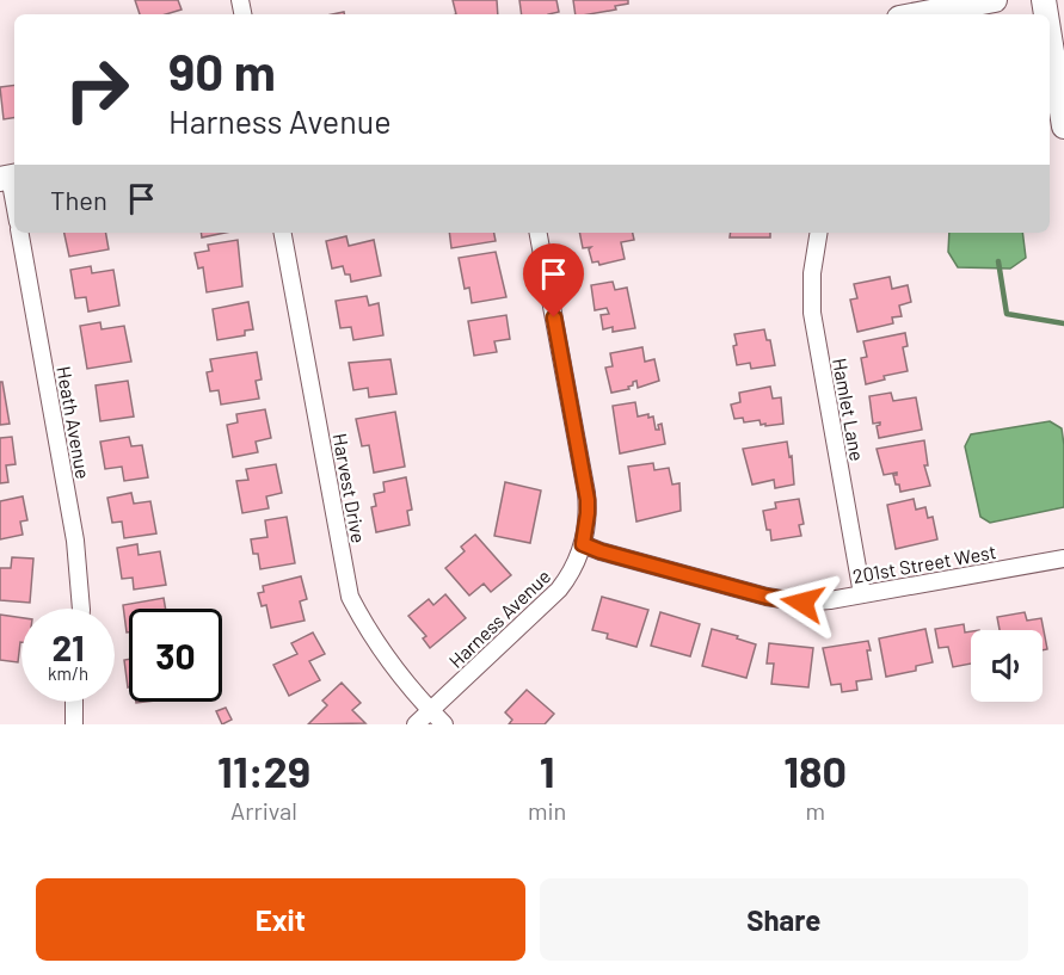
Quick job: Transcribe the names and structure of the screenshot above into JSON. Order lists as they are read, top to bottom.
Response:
{
  "streets": {
    "street": [
      "Hamlet Lane",
      "Heath Avenue",
      "Harvest Drive",
      "201st Street West",
      "Harness Avenue"
    ]
  },
  "crossings": [
    ["Hamlet Lane", "201st Street West"],
    ["Harvest Drive", "Harness Avenue"],
    ["201st Street West", "Harness Avenue"]
  ],
  "page": {
    "turn": ["90 m", "Harness Avenue"],
    "then": "Then",
    "speed": "21 km/h",
    "limit": "30",
    "eta": [
      "11:29",
      "Arrival",
      "1",
      "min",
      "180",
      "m"
    ],
    "buttons": ["Exit", "Share"]
  }
}
